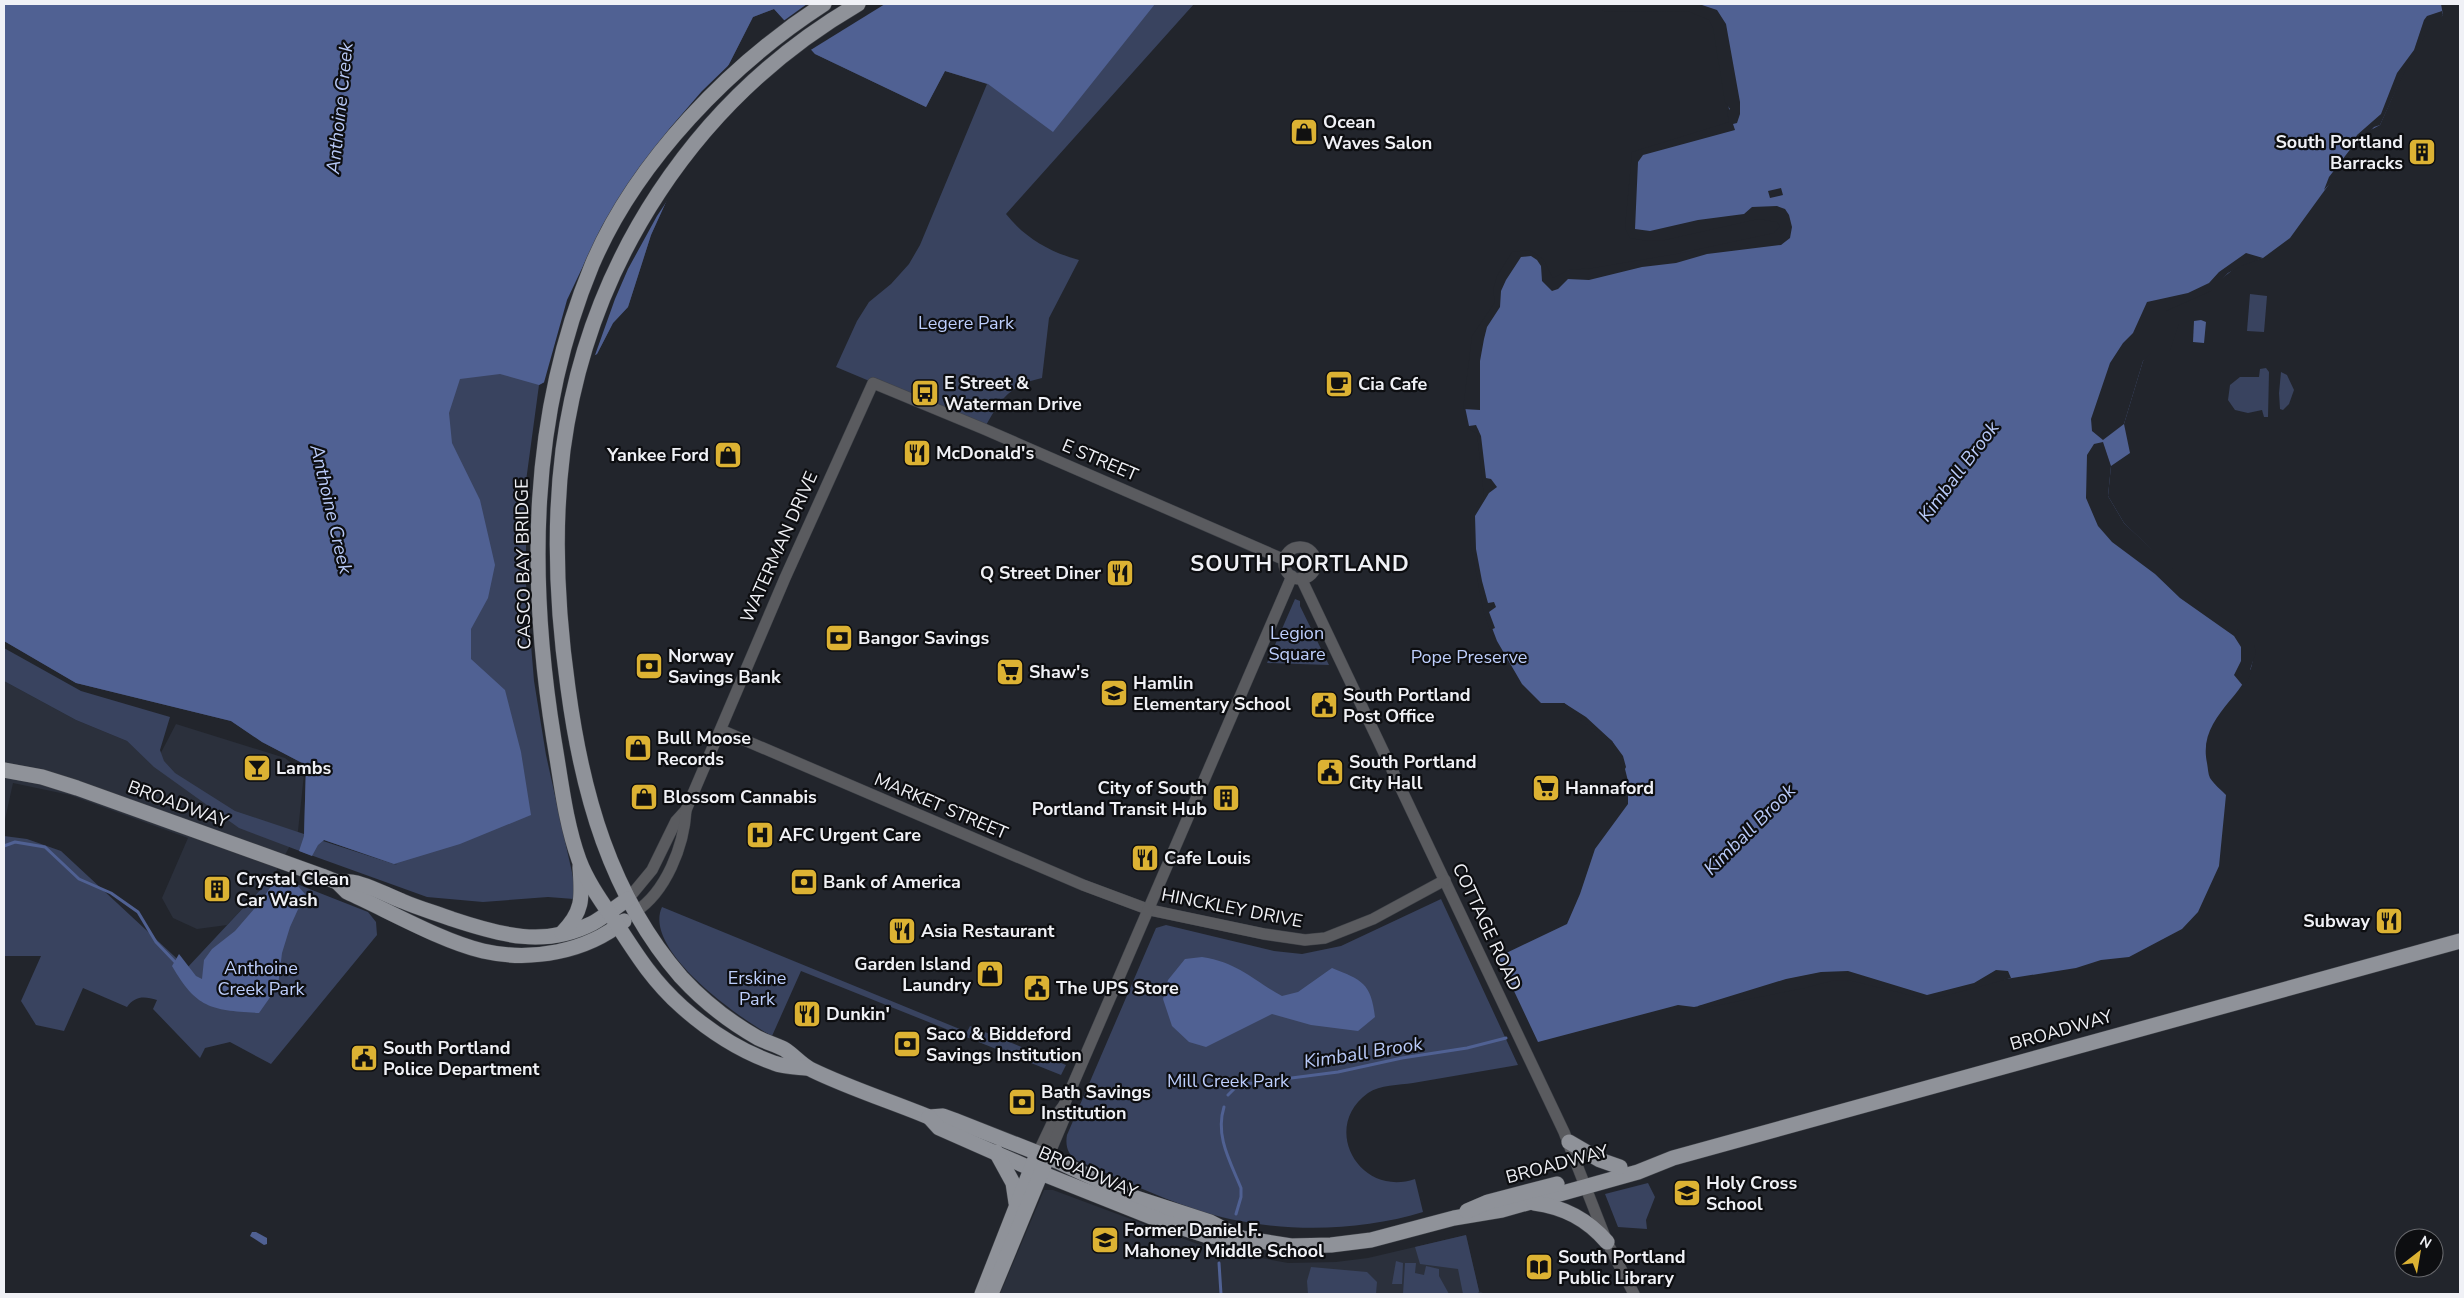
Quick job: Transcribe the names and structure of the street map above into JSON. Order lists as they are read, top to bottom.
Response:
{
  "streets": {
    "main road": ["WATERMAN DRIVE", "CASCO BAY BRIDGE", "BROADWAY"],
    "street": [
      "E STREET",
      "MARKET STREET",
      "HINCKLEY DRIVE",
      "COTTAGE ROAD"
    ]
  },
  "crossings": [
    ["E STREET", "WATERMAN DRIVE"],
    ["E STREET", "COTTAGE ROAD"],
    ["WATERMAN DRIVE", "CASCO BAY BRIDGE"],
    ["WATERMAN DRIVE", "BROADWAY"],
    ["WATERMAN DRIVE", "MARKET STREET"],
    ["CASCO BAY BRIDGE", "BROADWAY"],
    ["BROADWAY", "COTTAGE ROAD"],
    ["MARKET STREET", "HINCKLEY DRIVE"],
    ["HINCKLEY DRIVE", "COTTAGE ROAD"]
  ],
  "districts": ["SOUTH PORTLAND"],
  "water": ["Anthoine Creek", "Kimball Brook"],
  "parks": [
    "Legere Park",
    "Legion Square",
    "Pope Preserve",
    "Anthoine Creek Park",
    "Erskine Park",
    "Mill Creek Park"
  ],
  "places": {
    "shop": [
      "Ocean Waves Salon",
      "Yankee Ford",
      "Bull Moose Records",
      "Blossom Cannabis",
      "Garden Island Laundry"
    ],
    "building": ["South Portland Barracks", "City of South Portland Transit Hub", "Crystal Clean Car Wash"],
    "cafe": ["Cia Cafe"],
    "bus stop": ["E Street & Waterman Drive"],
    "restaurant": [
      "McDonald's",
      "Q Street Diner",
      "Cafe Louis",
      "Subway",
      "Asia Restaurant",
      "Dunkin'"
    ],
    "bank": [
      "Bangor Savings",
      "Norway Savings Bank",
      "Bank of America",
      "Saco & Biddeford Savings Institution",
      "Bath Savings Institution"
    ],
    "supermarket": ["Shaw's", "Hannaford"],
    "school or university": ["Hamlin Elementary School", "Holy Cross School", "Former Daniel F. Mahoney Middle School"],
    "public building": [
      "South Portland Post Office",
      "South Portland City Hall",
      "The UPS Store",
      "South Portland Police Department"
    ],
    "bar": ["Lambs"],
    "hospital": ["AFC Urgent Care"],
    "library": ["South Portland Public Library"]
  },
  "north": "top right"
}
